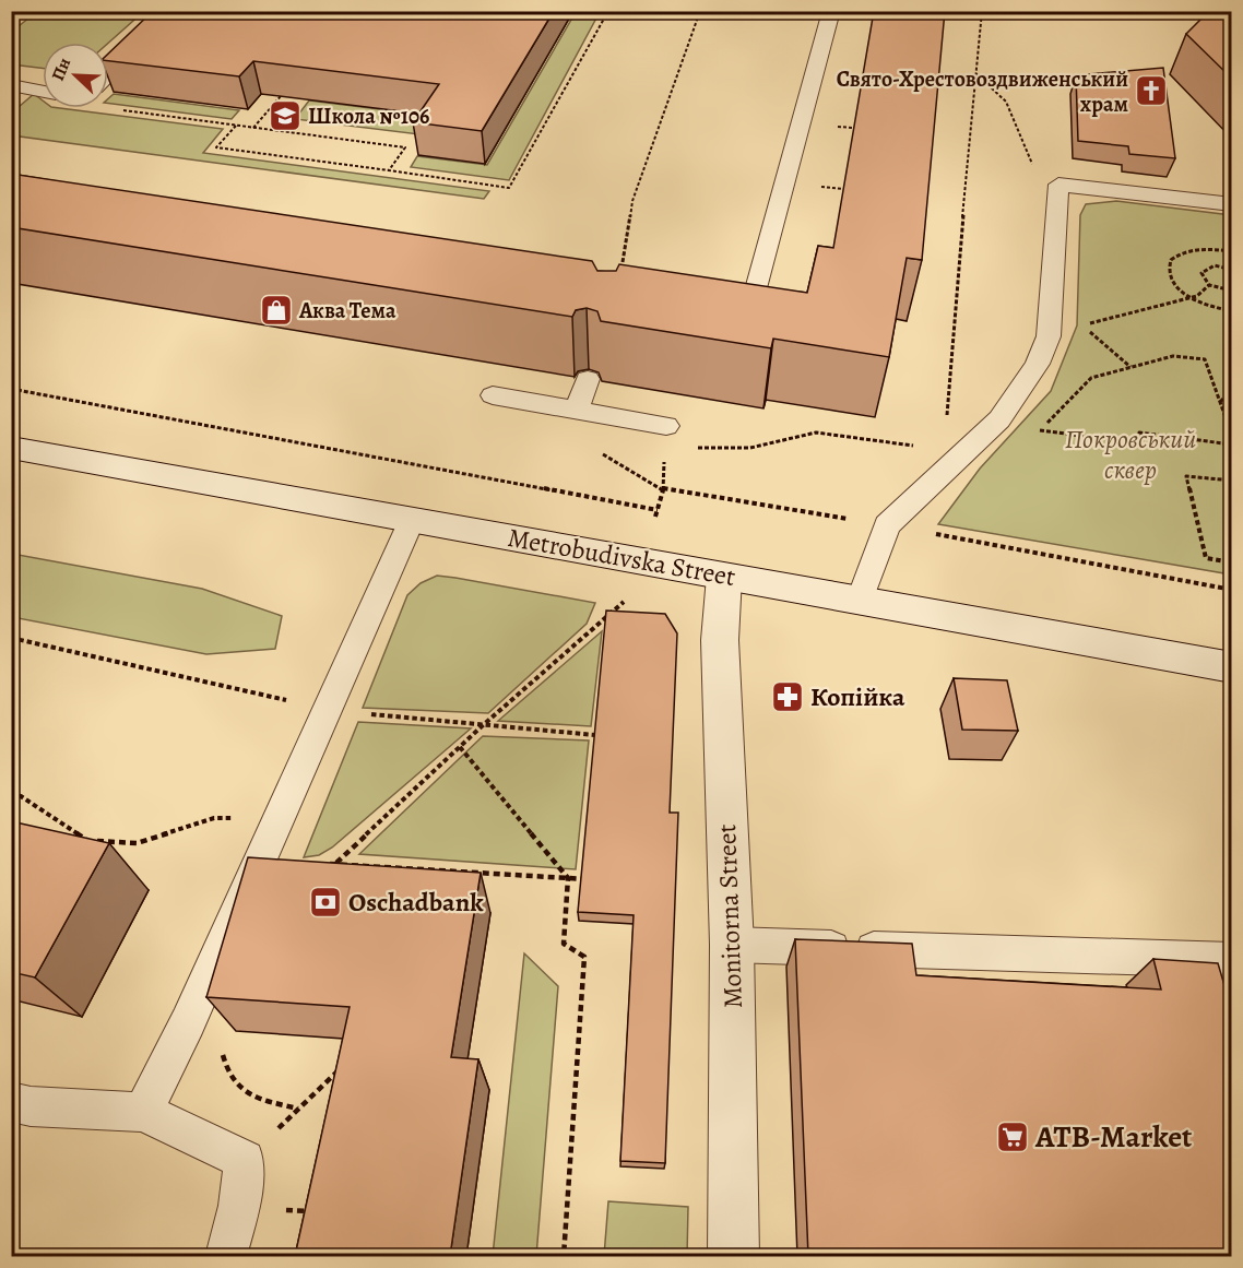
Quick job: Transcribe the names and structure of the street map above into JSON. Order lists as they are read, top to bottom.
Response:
{
  "streets": {
    "main road": ["Metrobudivska Street", "Monitorna Street"]
  },
  "crossings": [
    ["Metrobudivska Street", "Monitorna Street"]
  ],
  "parks": ["Покровський сквер"],
  "places": {
    "church": ["Свято-Хрестовоздвиженський храм"],
    "school or university": ["Школа №106"],
    "shop": ["Аква Тема"],
    "pharmacy": ["Копійка"],
    "bank": ["Oschadbank"],
    "supermarket": ["ATB-Market"]
  },
  "north": "top left"
}
